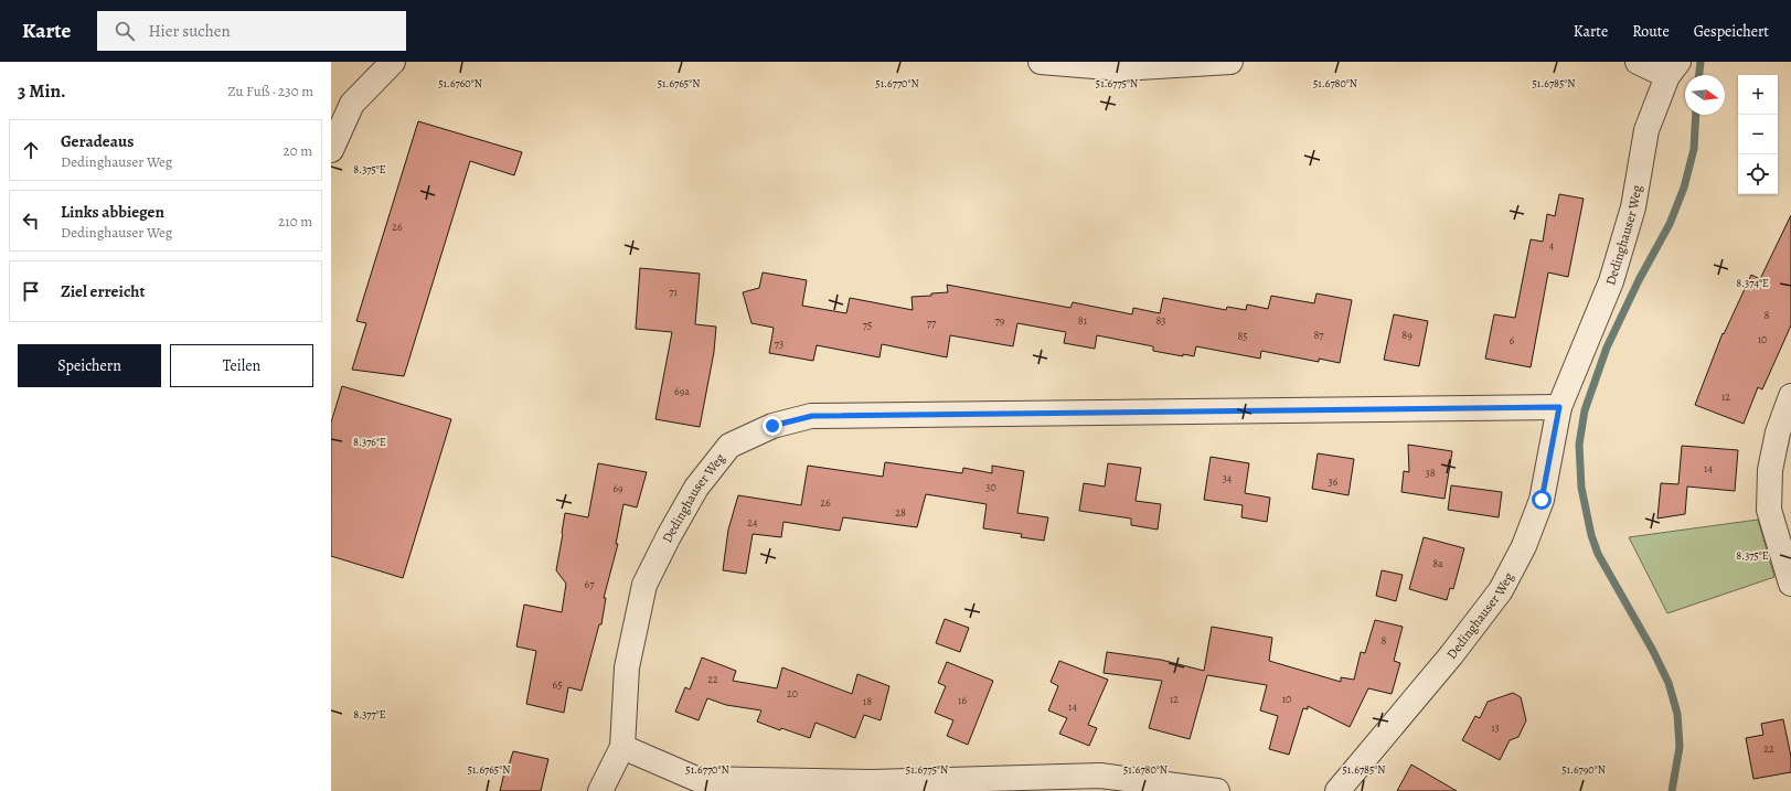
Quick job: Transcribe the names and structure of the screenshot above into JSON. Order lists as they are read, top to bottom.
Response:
{
  "streets": {
    "street": ["Dedinghauser Weg"]
  },
  "house_numbers": [
    "26",
    "4",
    "71",
    "8",
    "79",
    "81",
    "83",
    "77",
    "75",
    "87",
    "89",
    "85",
    "10",
    "6",
    "73",
    "69a",
    "12",
    "14",
    "38",
    "34",
    "36",
    "30",
    "69",
    "26",
    "28",
    "24",
    "8a",
    "67",
    "8",
    "22",
    "65",
    "20",
    "12",
    "10",
    "16",
    "18",
    "14",
    "13",
    "22"
  ],
  "north": "right",
  "page": {
    "header": "Karte",
    "search": "Hier suchen",
    "nav": ["Karte", "Route", "Gespeichert"],
    "heading": ["3 Min.", "Zu Fuß · 230 m"],
    "map_buttons": ["+", "−"],
    "list": [
      ["Geradeaus", "Dedinghauser Weg", "20 m"],
      ["Links abbiegen", "Dedinghauser Weg", "210 m"],
      "Ziel erreicht"
    ],
    "buttons": ["Speichern", "Teilen"]
  },
  "coordinates": [
    "51.6760°N",
    "51.6765°N",
    "51.6770°N",
    "51.6775°N",
    "51.6780°N",
    "51.6785°N",
    "8.375°E",
    "8.374°E",
    "8.376°E",
    "8.377°E",
    "51.6790°N"
  ]
}
